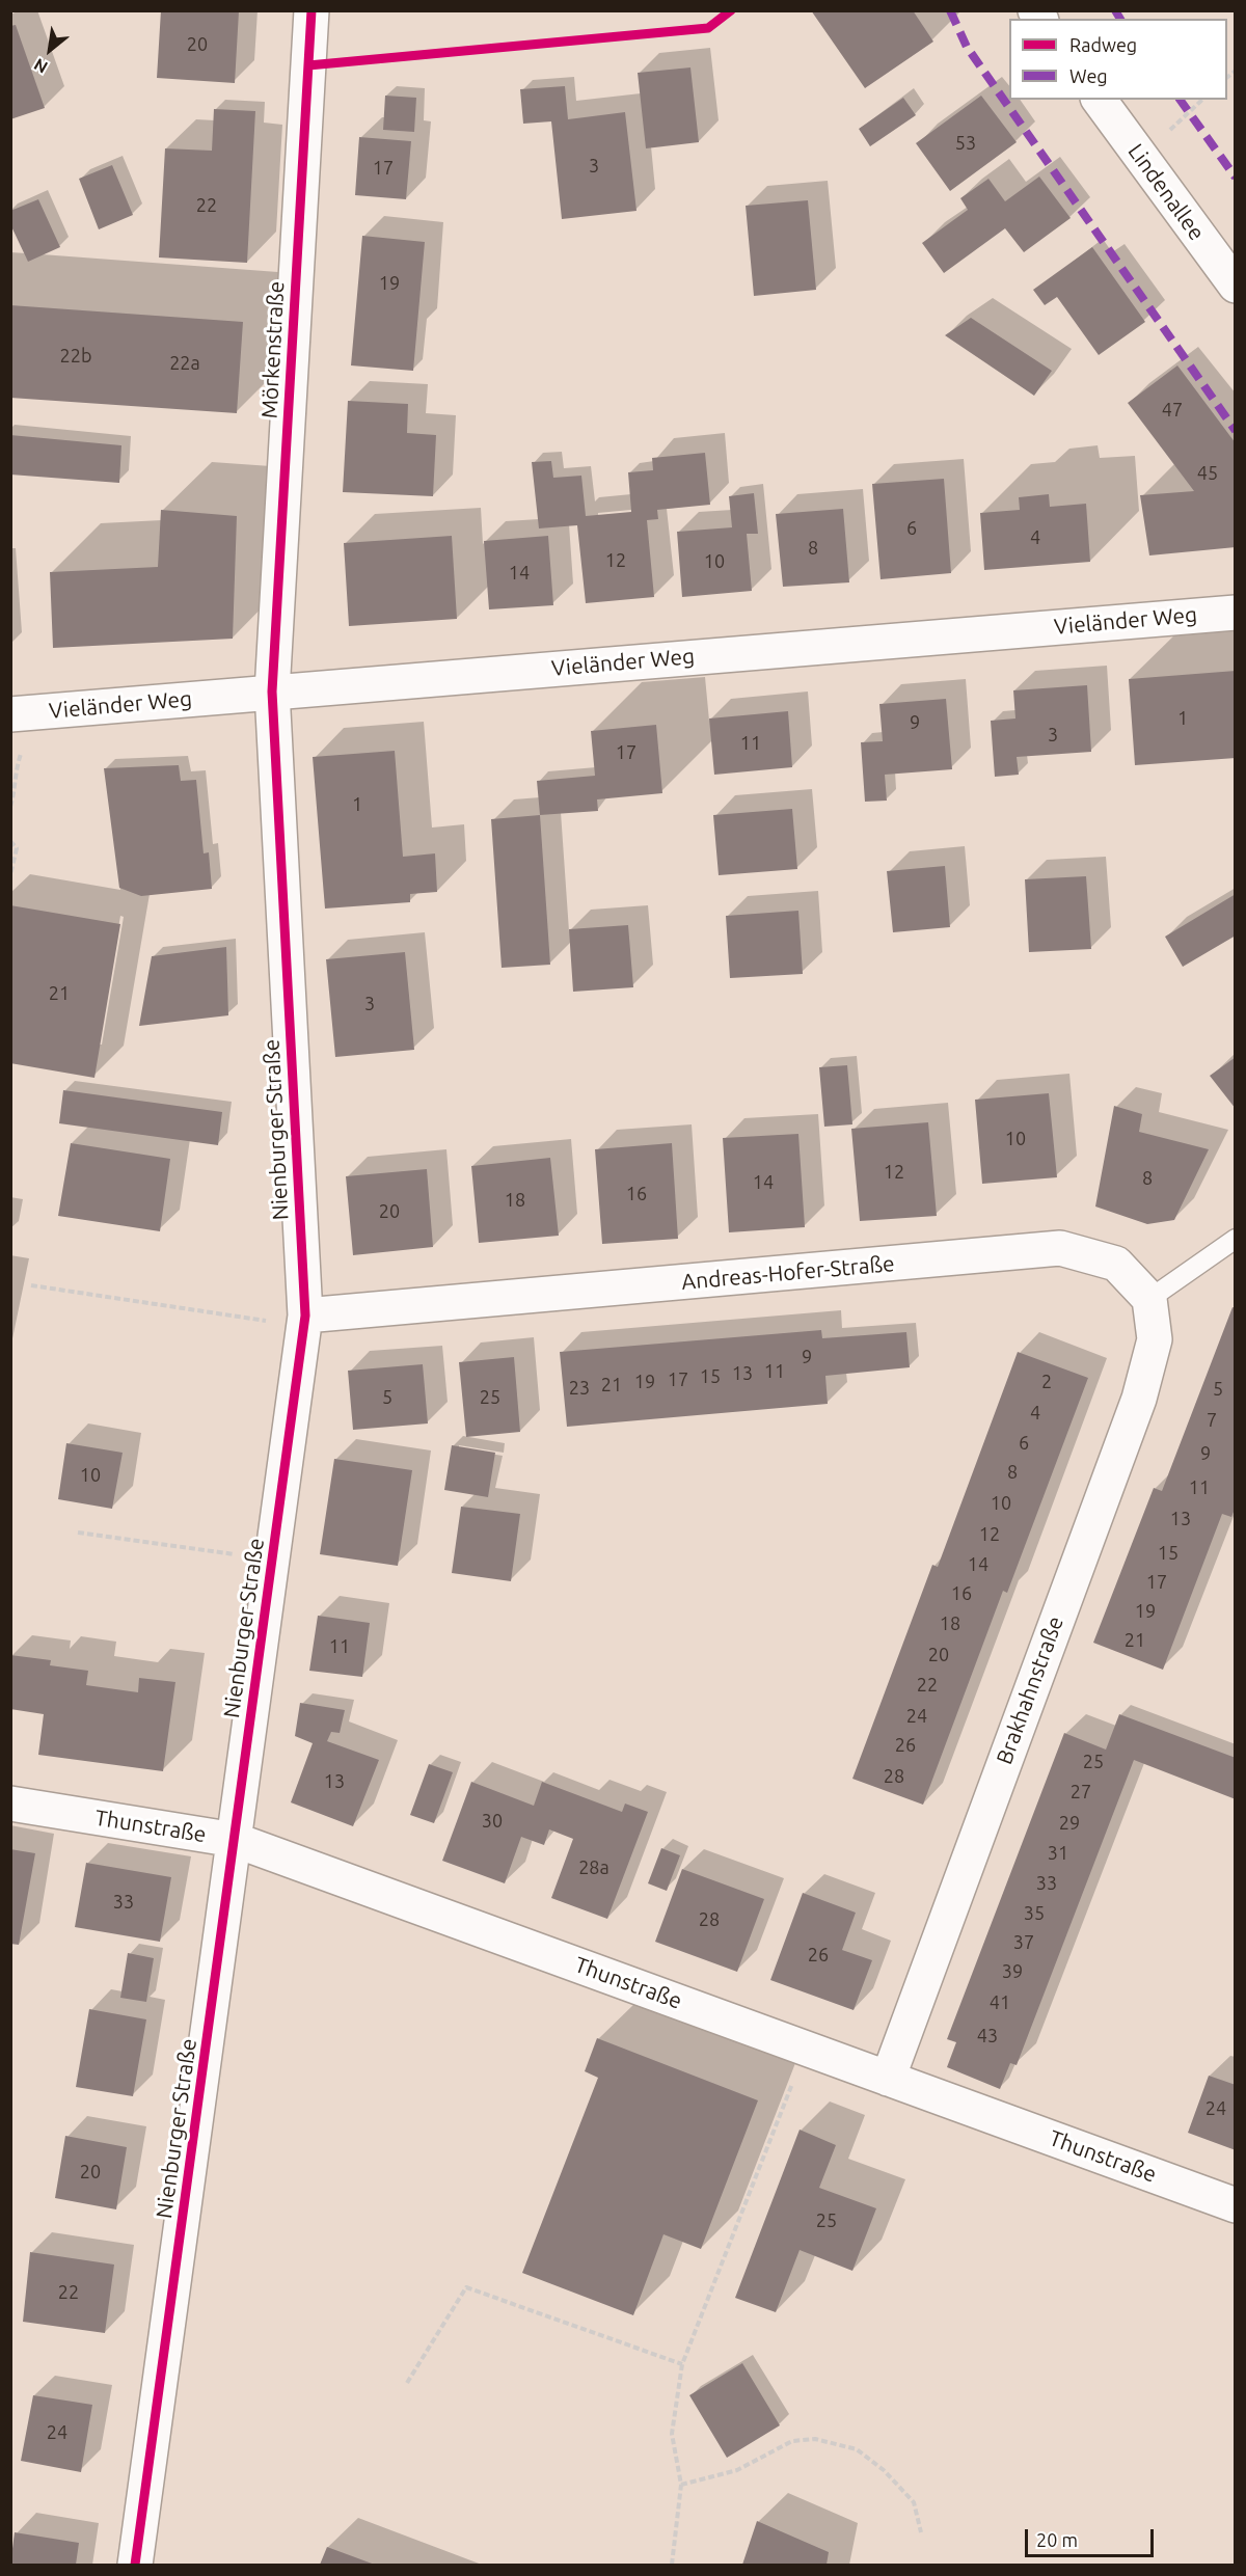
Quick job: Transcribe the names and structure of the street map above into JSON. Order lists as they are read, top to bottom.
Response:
{
  "streets": {
    "street": [
      "Lindenallee",
      "Mörkenstraße",
      "Vieländer Weg",
      "Nienburger Straße",
      "Andreas-Hofer-Straße",
      "Brakhahnstraße",
      "Thunstraße"
    ]
  },
  "crossings": [
    ["Mörkenstraße", "Vieländer Weg"],
    ["Mörkenstraße", "Nienburger Straße"],
    ["Vieländer Weg", "Nienburger Straße"],
    ["Nienburger Straße", "Andreas-Hofer-Straße"],
    ["Nienburger Straße", "Thunstraße"],
    ["Andreas-Hofer-Straße", "Brakhahnstraße"],
    ["Brakhahnstraße", "Thunstraße"]
  ],
  "house_numbers": [
    "20",
    "53",
    "3",
    "17",
    "22",
    "19",
    "22b",
    "22a",
    "47",
    "45",
    "6",
    "4",
    "8",
    "12",
    "10",
    "14",
    "1",
    "9",
    "3",
    "11",
    "17",
    "1",
    "21",
    "3",
    "10",
    "12",
    "8",
    "14",
    "16",
    "18",
    "20",
    "9",
    "11",
    "13",
    "15",
    "17",
    "19",
    "2",
    "21",
    "23",
    "5",
    "5",
    "25",
    "4",
    "7",
    "6",
    "9",
    "8",
    "10",
    "11",
    "10",
    "13",
    "12",
    "15",
    "14",
    "17",
    "16",
    "19",
    "18",
    "21",
    "11",
    "20",
    "22",
    "24",
    "26",
    "25",
    "28",
    "13",
    "27",
    "30",
    "29",
    "31",
    "28a",
    "33",
    "33",
    "35",
    "28",
    "37",
    "26",
    "39",
    "41",
    "43",
    "24",
    "20",
    "25",
    "22",
    "24"
  ],
  "legend": ["Radweg", "Weg"],
  "scale_bar": "20 m",
  "north": "bottom left"
}
